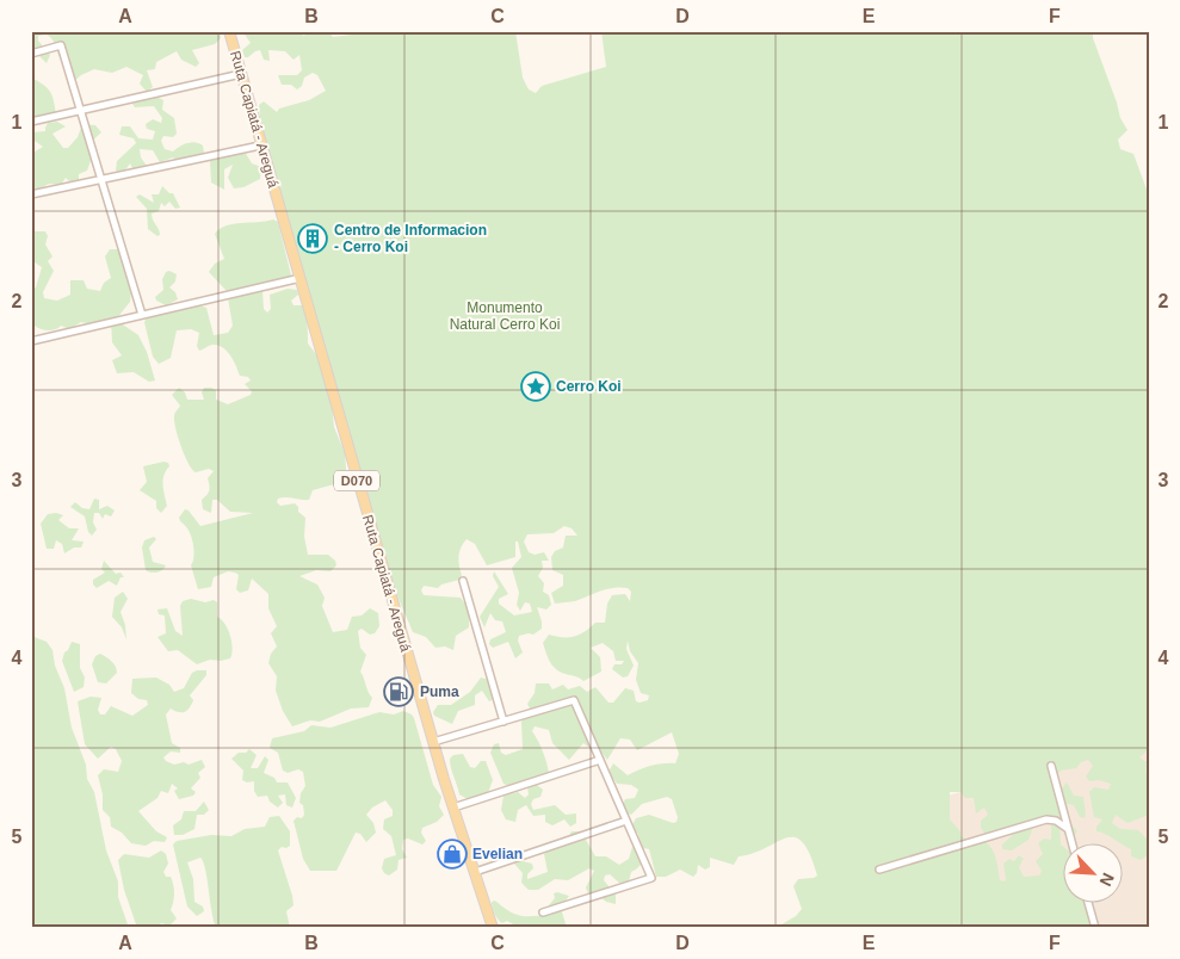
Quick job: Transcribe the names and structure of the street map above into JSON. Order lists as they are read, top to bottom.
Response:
{
  "streets": {
    "main road": ["Ruta Capiatá - Areguá", "D070"]
  },
  "parks": ["Monumento Natural Cerro Koi"],
  "places": {
    "building": ["Centro de Informacion - Cerro Koi"],
    "place": ["Cerro Koi"],
    "fuel station": ["Puma"],
    "shop": ["Evelian"]
  },
  "north": "bottom right",
  "grid": {
    "columns": [
      "A",
      "B",
      "C",
      "D",
      "E",
      "F"
    ],
    "rows": [
      "1",
      "2",
      "3",
      "4",
      "5"
    ]
  }
}
